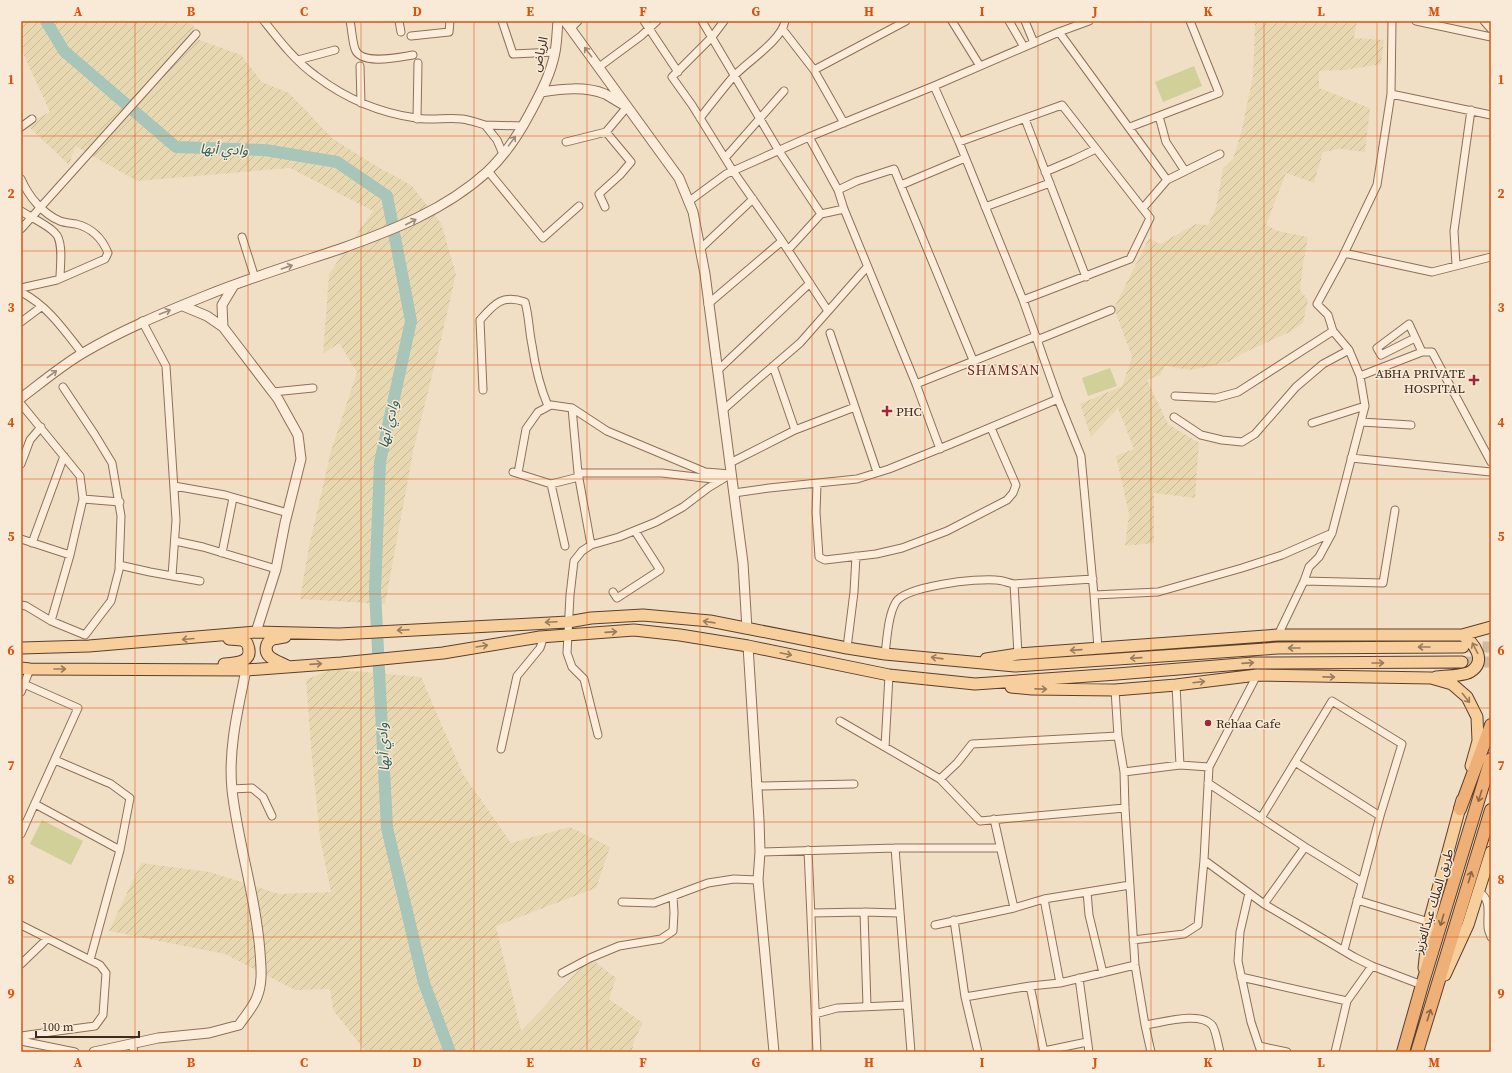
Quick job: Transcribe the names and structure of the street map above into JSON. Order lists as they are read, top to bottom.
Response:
{
  "streets": {
    "highway": ["طريق الملك عبدالعزيز"],
    "street": ["الرياض"]
  },
  "one_way": ["الرياض"],
  "districts": ["SHAMSAN"],
  "water": ["وادي أبها"],
  "places": {
    "health": ["ABHA PRIVATE HOSPITAL", "PHC"],
    "other": ["Rehaa Cafe"]
  },
  "scale_bar": "100 m",
  "grid": {
    "columns": [
      "A",
      "B",
      "C",
      "D",
      "E",
      "F",
      "G",
      "H",
      "I",
      "J",
      "K",
      "L",
      "M"
    ],
    "rows": [
      "1",
      "2",
      "3",
      "4",
      "5",
      "6",
      "7",
      "8",
      "9"
    ]
  }
}
